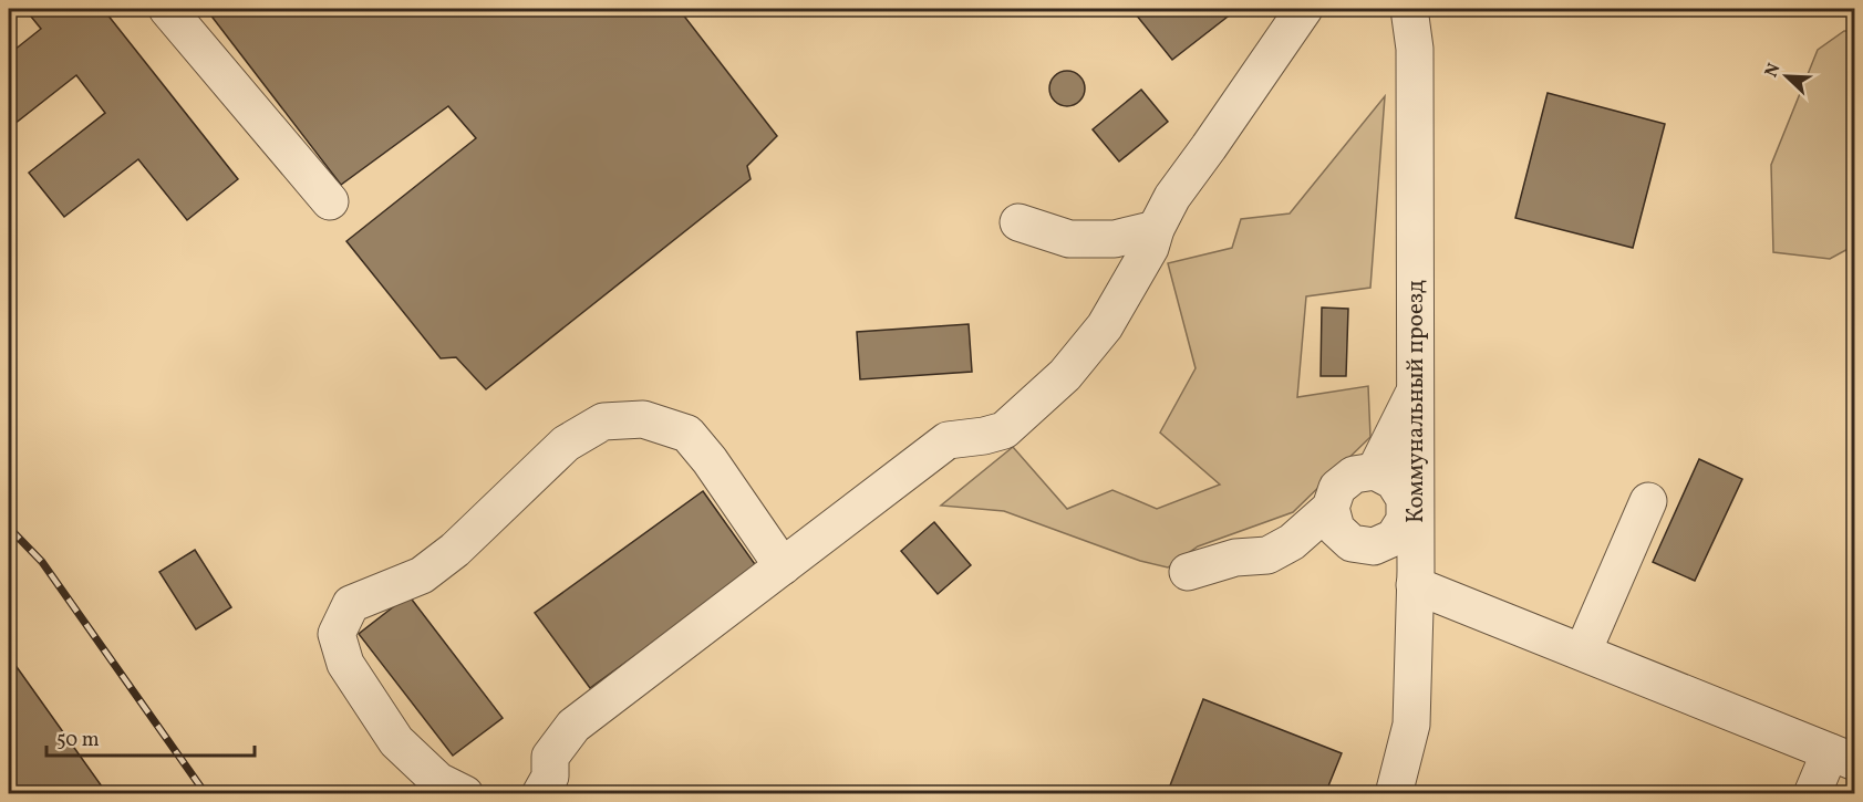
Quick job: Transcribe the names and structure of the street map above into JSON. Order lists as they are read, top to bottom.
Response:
{
  "streets": {
    "street": ["Коммунальный проезд"]
  },
  "scale_bar": "50 m",
  "north": "top left"
}
